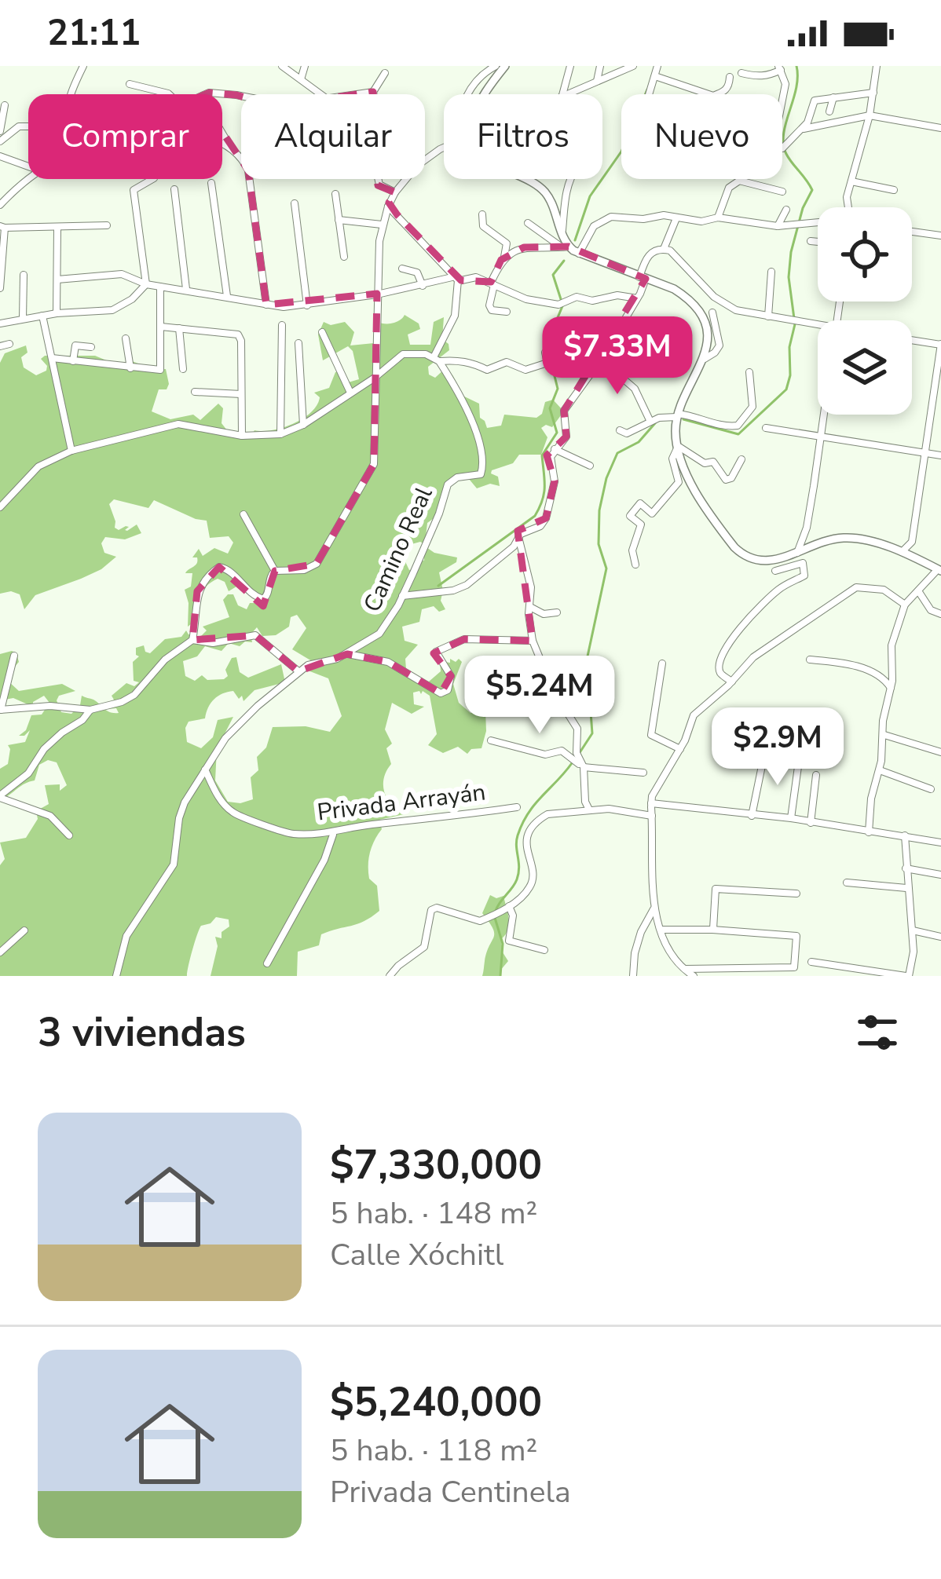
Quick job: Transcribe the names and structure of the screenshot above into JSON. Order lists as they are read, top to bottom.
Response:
{
  "streets": {
    "street": ["Camino Real", "Privada Arrayán"]
  },
  "crossings": [
    ["Camino Real", "Privada Arrayán"]
  ],
  "page": {
    "status": "21:11",
    "chip": [
      "Comprar",
      "Alquilar",
      "Filtros",
      "Nuevo"
    ],
    "price": ["$7.33M", "$5.24M", "$2.9M"],
    "heading": "3 viviendas",
    "list": [
      {
        "name": "$7,330,000",
        "note": "5 hab. · 148 m² · Calle Xóchitl"
      },
      {
        "name": "$5,240,000",
        "note": "5 hab. · 118 m² · Privada Centinela"
      }
    ]
  }
}
